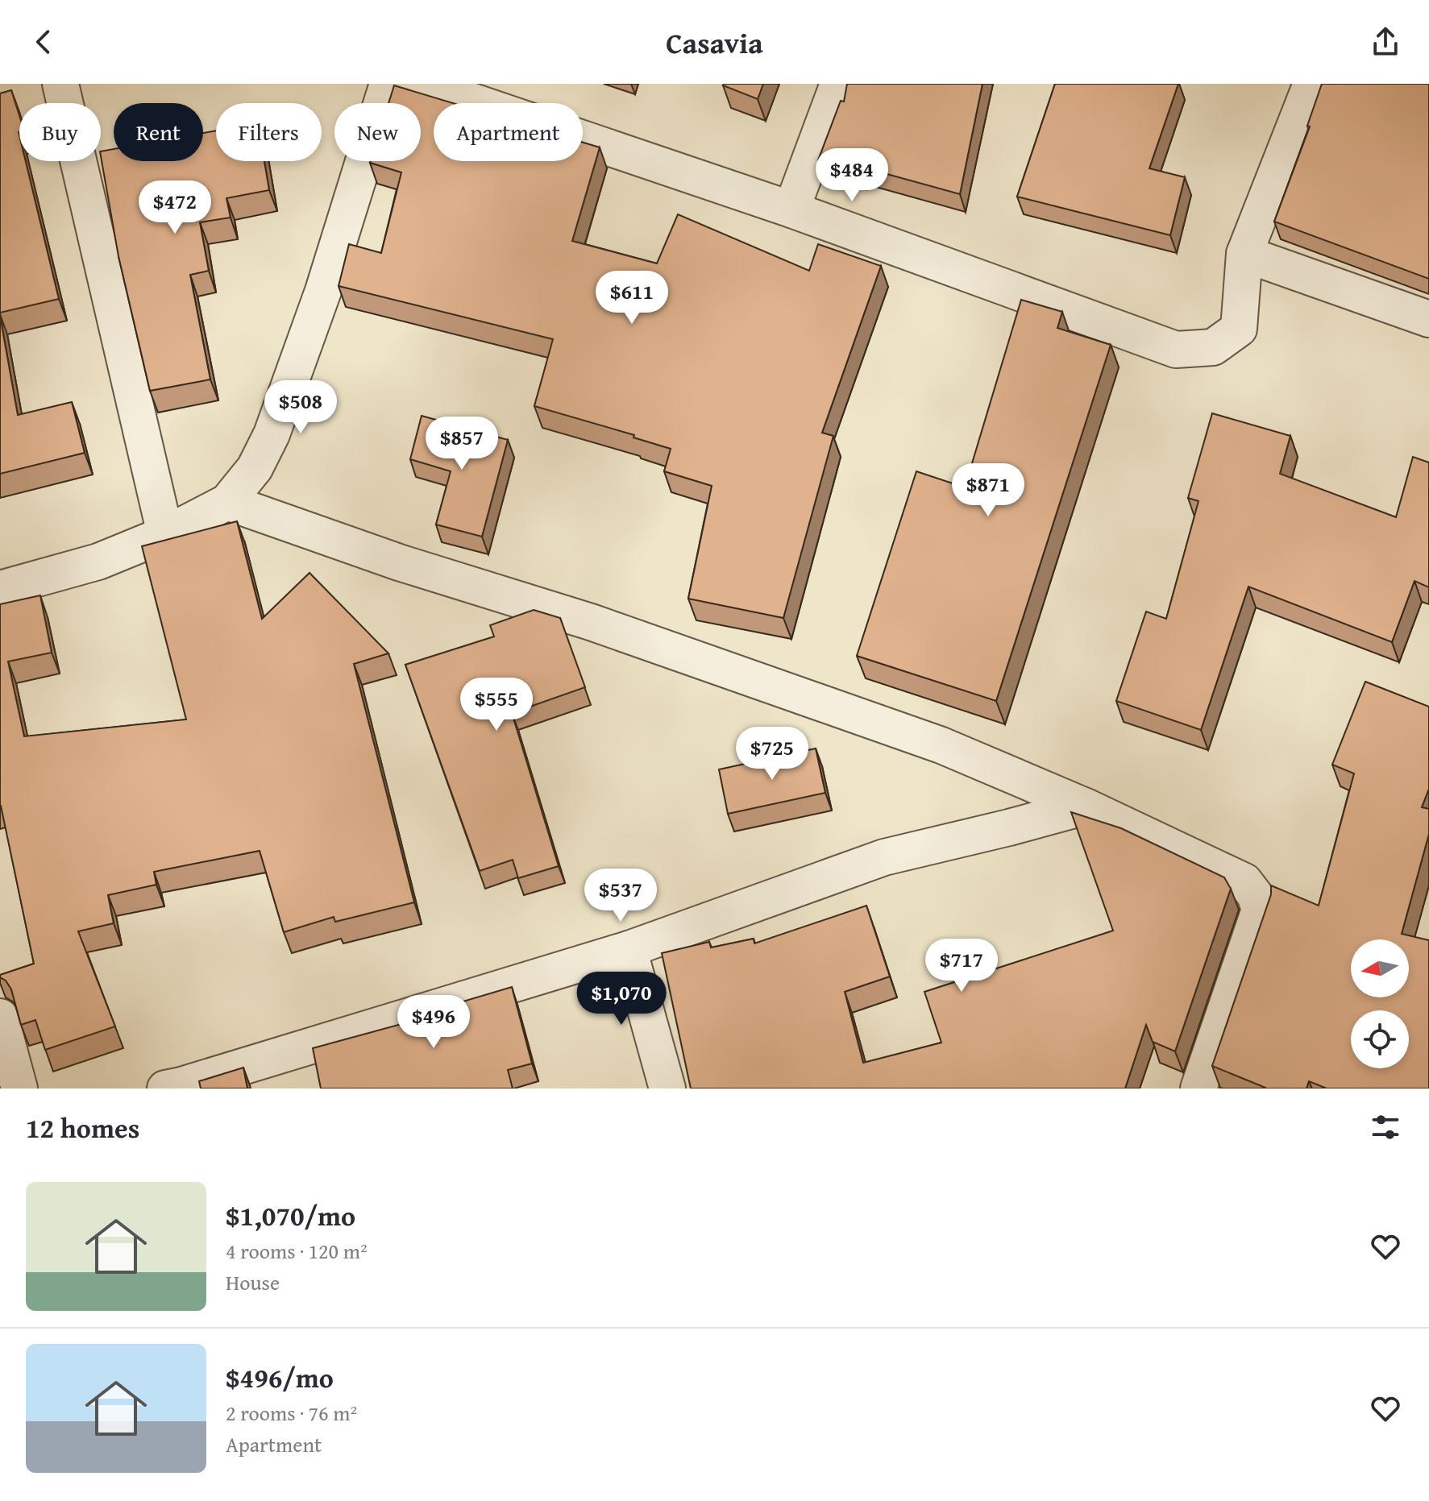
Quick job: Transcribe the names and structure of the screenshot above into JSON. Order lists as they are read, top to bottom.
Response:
{
  "north": "left",
  "page": {
    "header": "Casavia",
    "chip": [
      "Buy",
      "Rent",
      "Filters",
      "New",
      "Apartment"
    ],
    "price": [
      "$484",
      "$472",
      "$611",
      "$508",
      "$857",
      "$871",
      "$555",
      "$725",
      "$537",
      "$717",
      "$1,070",
      "$496"
    ],
    "heading": "12 homes",
    "list": [
      {
        "name": "$1,070/mo",
        "note": "4 rooms · 120 m² · House"
      },
      {
        "name": "$496/mo",
        "note": "2 rooms · 76 m² · Apartment"
      }
    ]
  }
}
